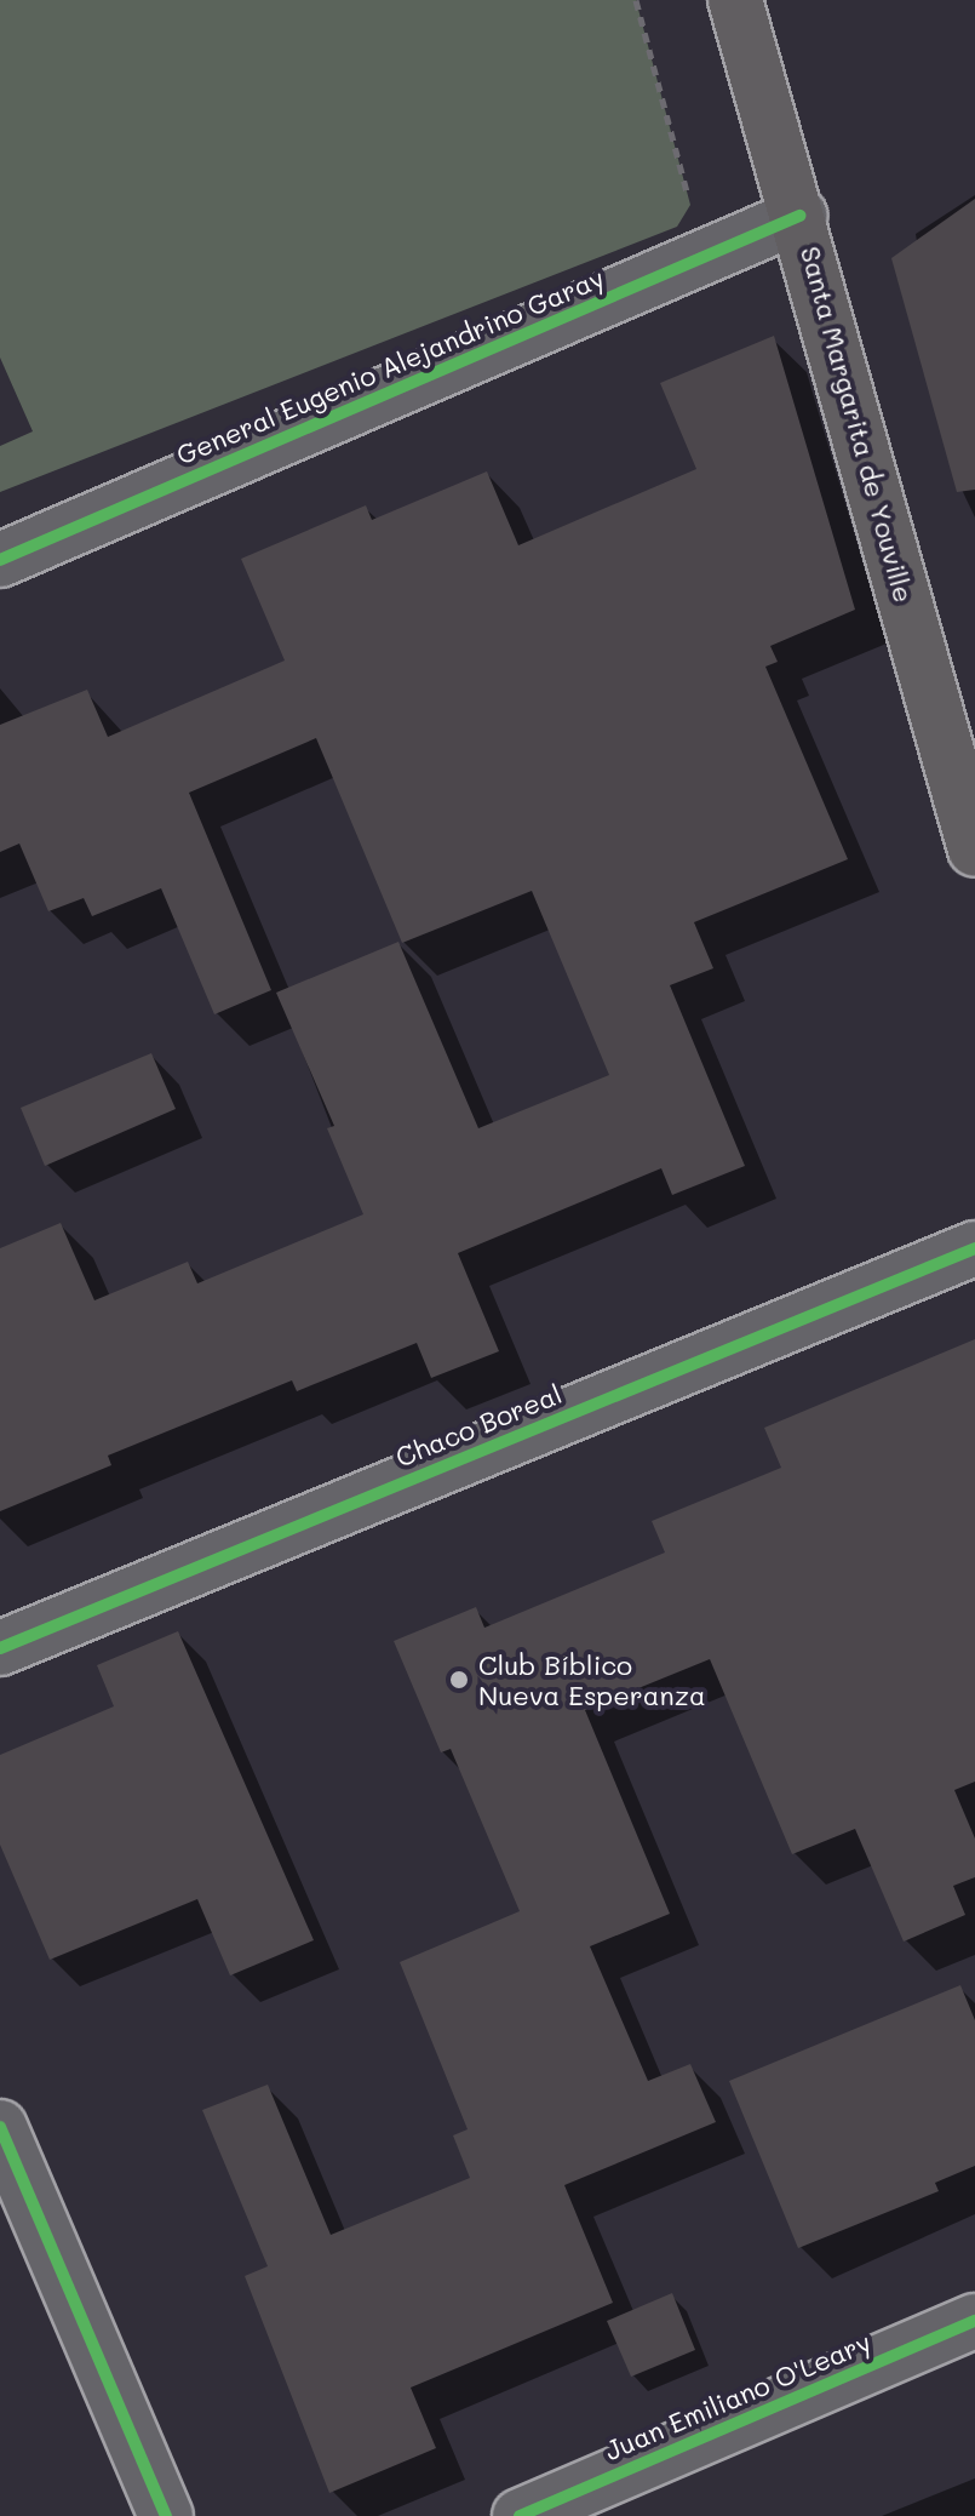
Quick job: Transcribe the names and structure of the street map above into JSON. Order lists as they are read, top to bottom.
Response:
{
  "streets": {
    "main road": ["Santa Margarita de Youville"],
    "street": ["General Eugenio Alejandrino Garay", "Chaco Boreal", "Juan Emiliano O'Leary"]
  },
  "crossings": [
    ["General Eugenio Alejandrino Garay", "Santa Margarita de Youville"]
  ],
  "places": ["Club Bíblico Nueva Esperanza"]
}
